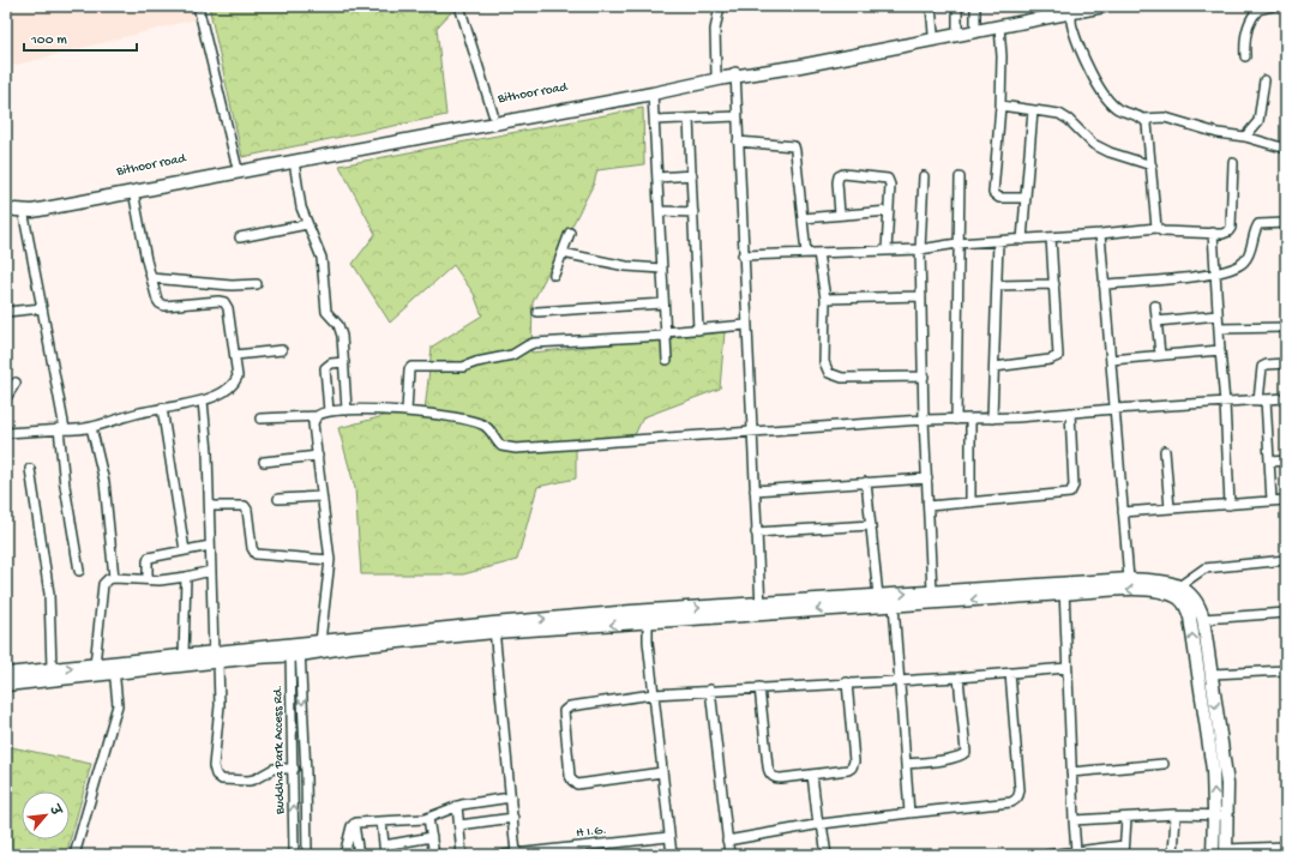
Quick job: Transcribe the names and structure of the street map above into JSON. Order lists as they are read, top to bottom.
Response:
{
  "streets": {
    "street": ["Bithoor road", "Buddha Park Access Rd.", "H I.G."]
  },
  "scale_bar": "100 m",
  "north": "top right"
}
